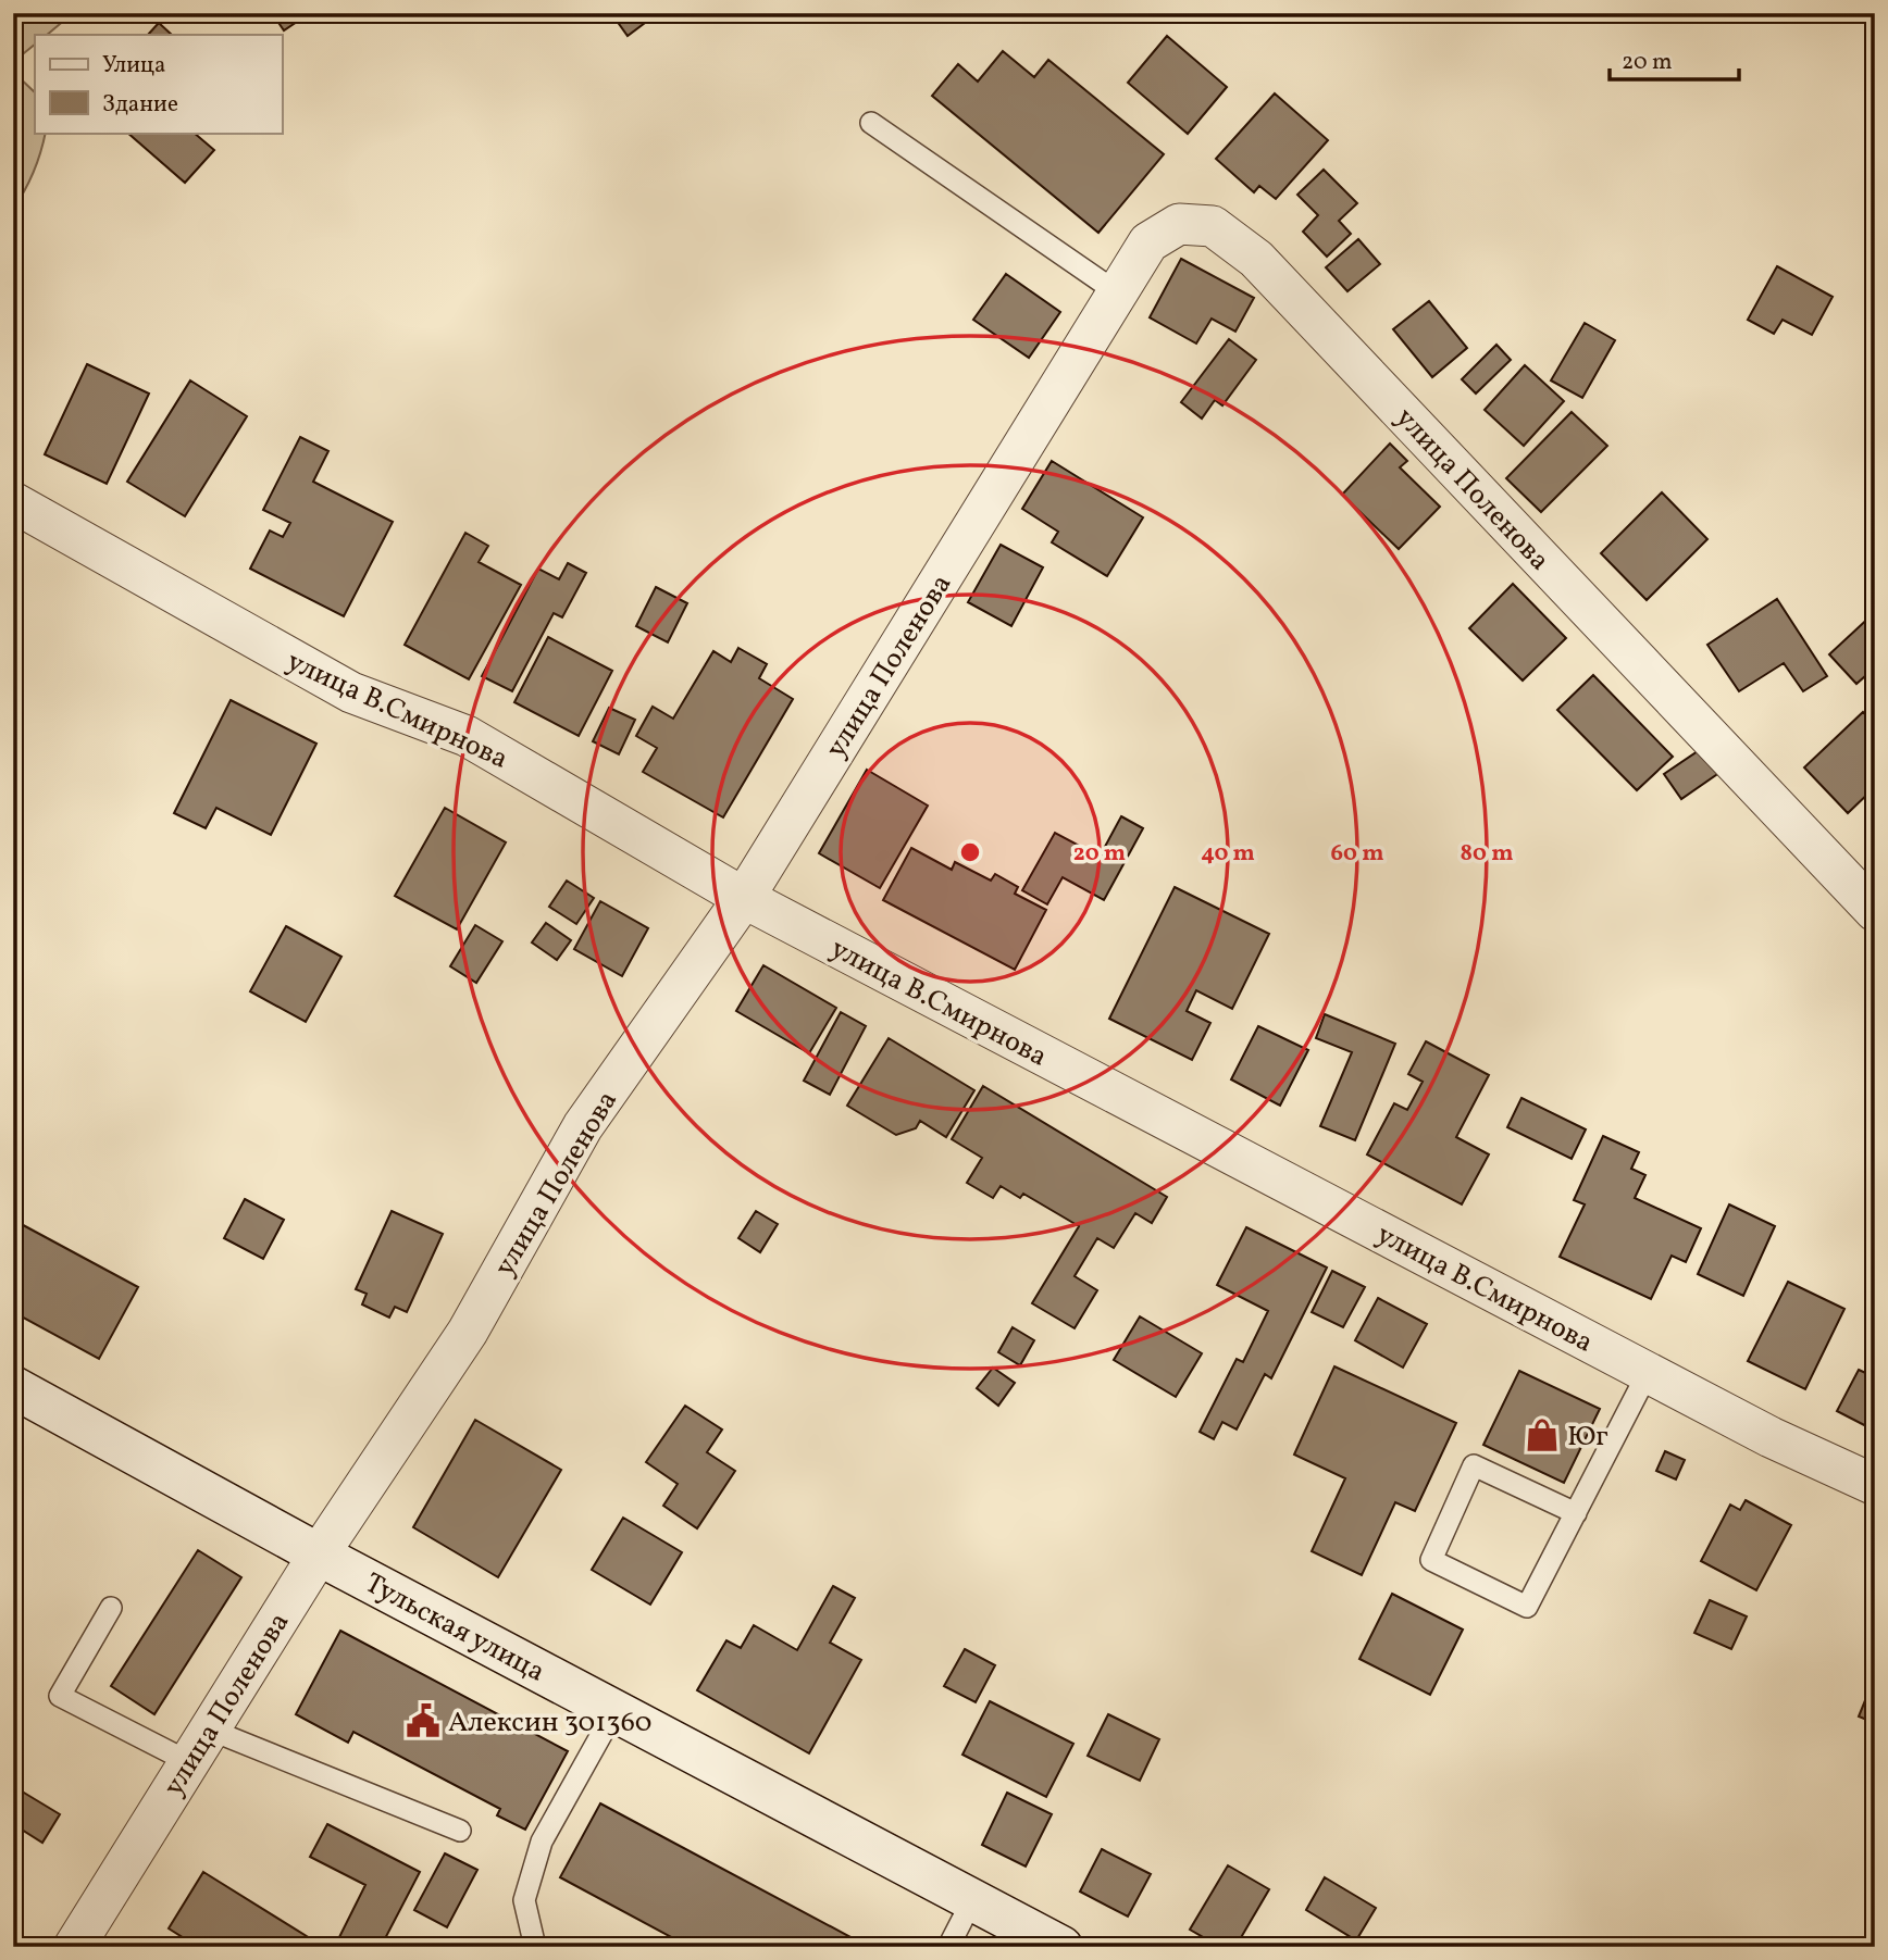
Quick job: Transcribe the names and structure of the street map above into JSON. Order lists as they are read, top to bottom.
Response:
{
  "streets": {
    "main road": ["Тульская улица"],
    "street": ["улица Поленова", "улица В.Смирнова"]
  },
  "crossings": [
    ["улица Поленова", "улица В.Смирнова"],
    ["улица Поленова", "Тульская улица"]
  ],
  "places": {
    "shop": ["Юг"],
    "public building": ["Алексин 301360"]
  },
  "legend": ["Улица", "Здание"],
  "scale_bar": "20 m",
  "rings": [
    "20 m",
    "40 m",
    "60 m",
    "80 m"
  ]
}
